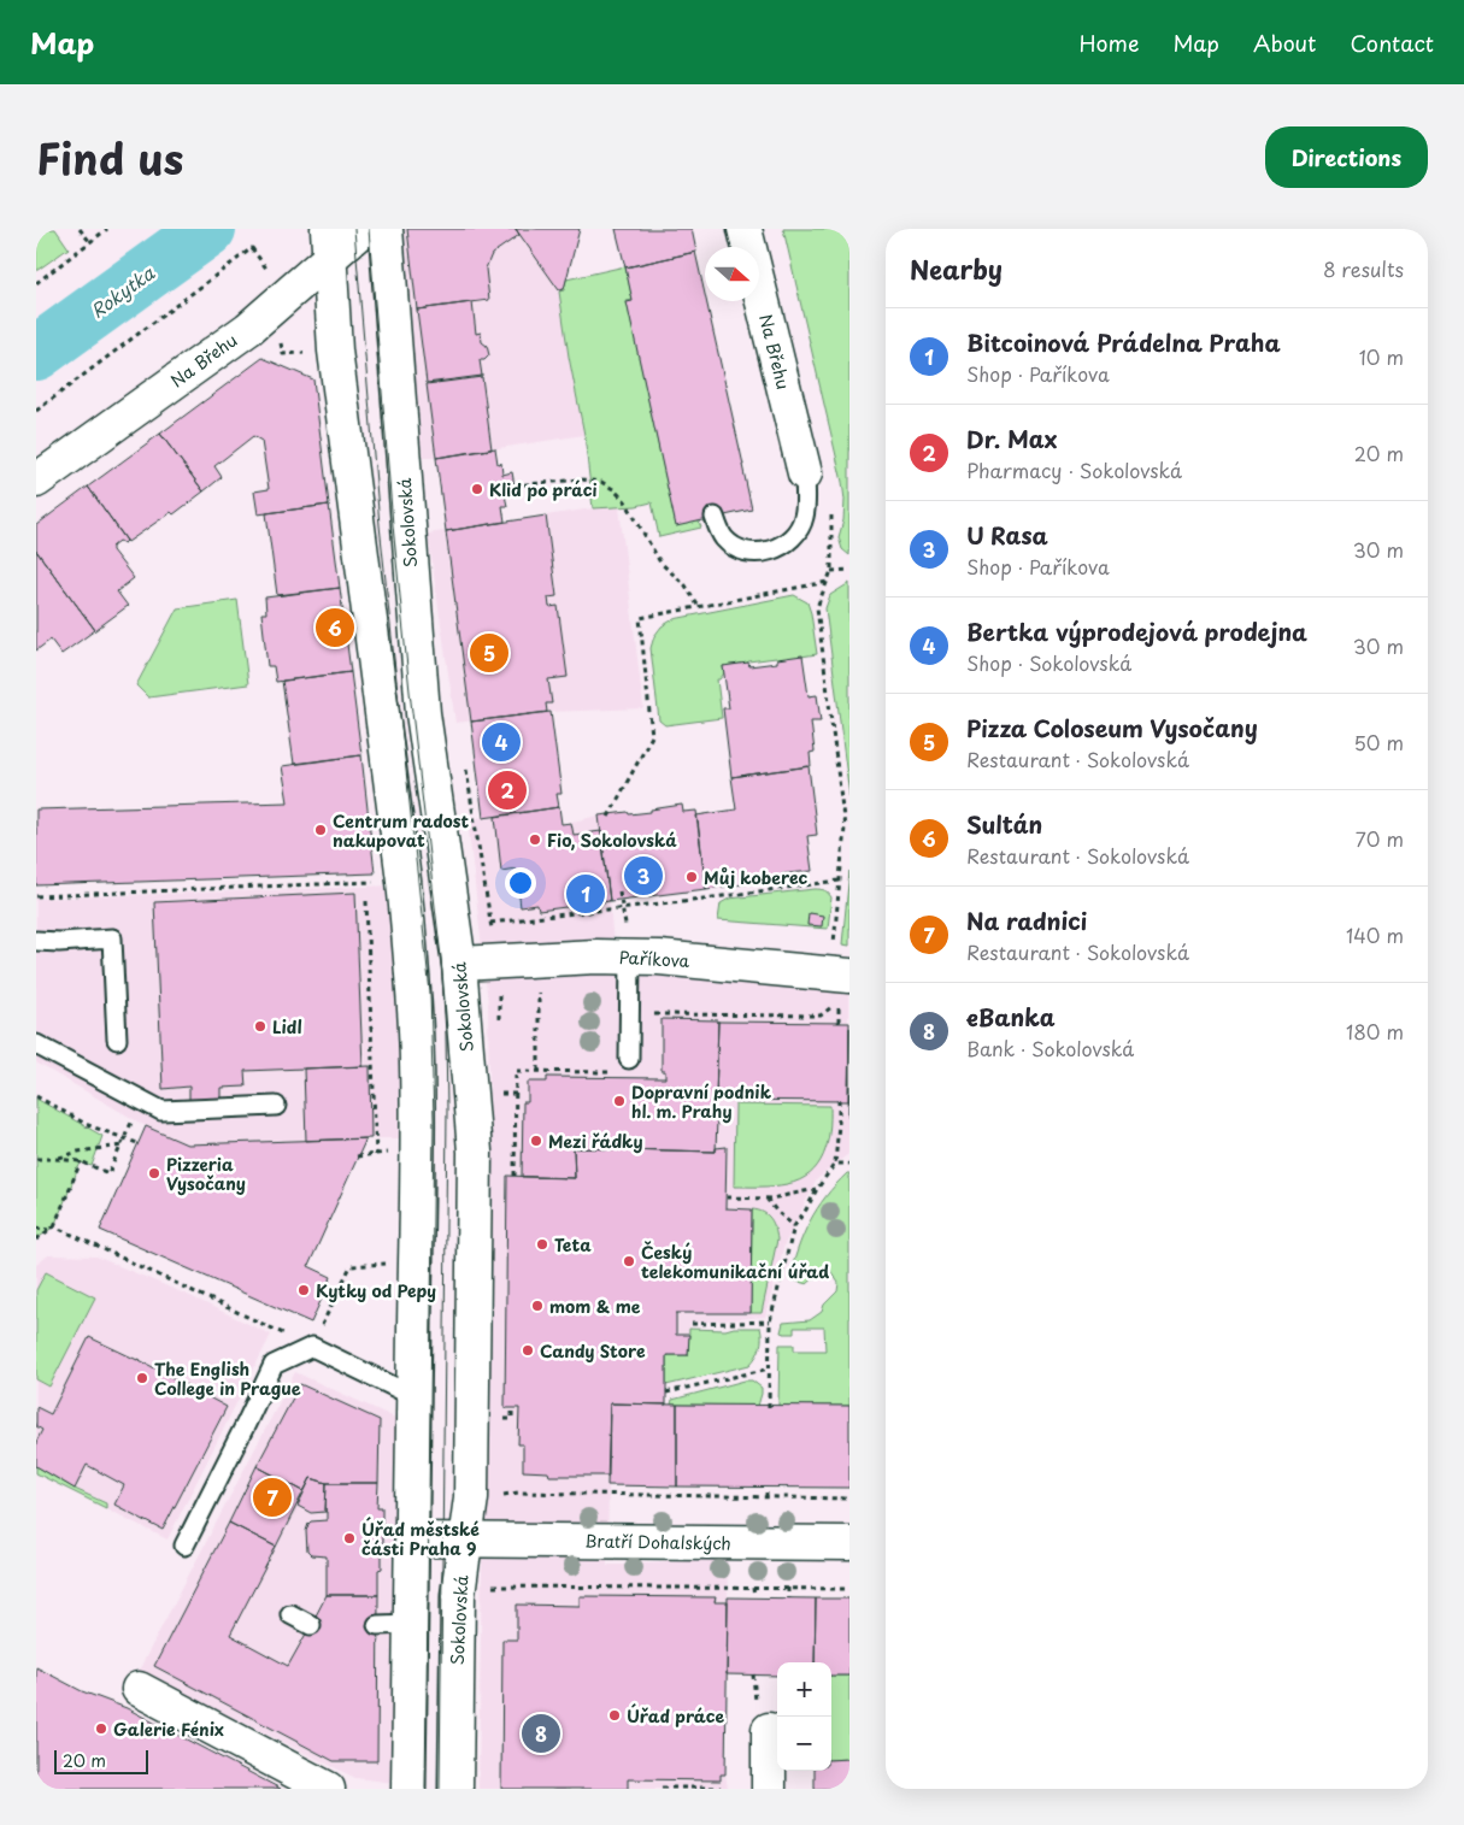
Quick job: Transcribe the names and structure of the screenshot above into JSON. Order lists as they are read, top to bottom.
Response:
{
  "streets": {
    "main road": [
      "Na Břehu",
      "Sokolovská",
      "Paříkova",
      "Bratří Dohalských"
    ]
  },
  "crossings": [
    ["Sokolovská", "Paříkova"],
    ["Sokolovská", "Bratří Dohalských"]
  ],
  "water": ["Rokytka"],
  "places": [
    "Klid po práci",
    "Centrum radost nakupovat",
    "Fio, Sokolovská",
    "Můj koberec",
    "Lidl",
    "Dopravní podnik hl. m. Prahy",
    "Mezi řádky",
    "Pizzeria Vysočany",
    "Teta",
    "Český telekomunikační úřad",
    "Kytky od Pepy",
    "mom & me",
    "Candy Store",
    "The English College in Prague",
    "Úřad městské části Praha 9",
    "Úřad práce",
    "Galerie Fénix"
  ],
  "scale_bar": "20 m",
  "north": "right",
  "page": {
    "header": "Map",
    "nav": [
      "Home",
      "Map",
      "About",
      "Contact"
    ],
    "title": "Find us",
    "buttons": "Directions",
    "heading": ["Nearby", "8 results"],
    "list": [
      {
        "mark": "1",
        "name": "Bitcoinová Prádelna Praha",
        "note": "Shop · Paříkova",
        "value": "10 m"
      },
      {
        "mark": "2",
        "name": "Dr. Max",
        "note": "Pharmacy · Sokolovská",
        "value": "20 m"
      },
      {
        "mark": "3",
        "name": "U Rasa",
        "note": "Shop · Paříkova",
        "value": "30 m"
      },
      {
        "mark": "4",
        "name": "Bertka výprodejová prodejna",
        "note": "Shop · Sokolovská",
        "value": "30 m"
      },
      {
        "mark": "5",
        "name": "Pizza Coloseum Vysočany",
        "note": "Restaurant · Sokolovská",
        "value": "50 m"
      },
      {
        "mark": "6",
        "name": "Sultán",
        "note": "Restaurant · Sokolovská",
        "value": "70 m"
      },
      {
        "mark": "7",
        "name": "Na radnici",
        "note": "Restaurant · Sokolovská",
        "value": "140 m"
      },
      {
        "mark": "8",
        "name": "eBanka",
        "note": "Bank · Sokolovská",
        "value": "180 m"
      }
    ],
    "pins": [
      "6",
      "5",
      "4",
      "2",
      "3",
      "1",
      "7",
      "8"
    ],
    "map_buttons": ["+", "−"],
    "scale": "20 m"
  }
}
